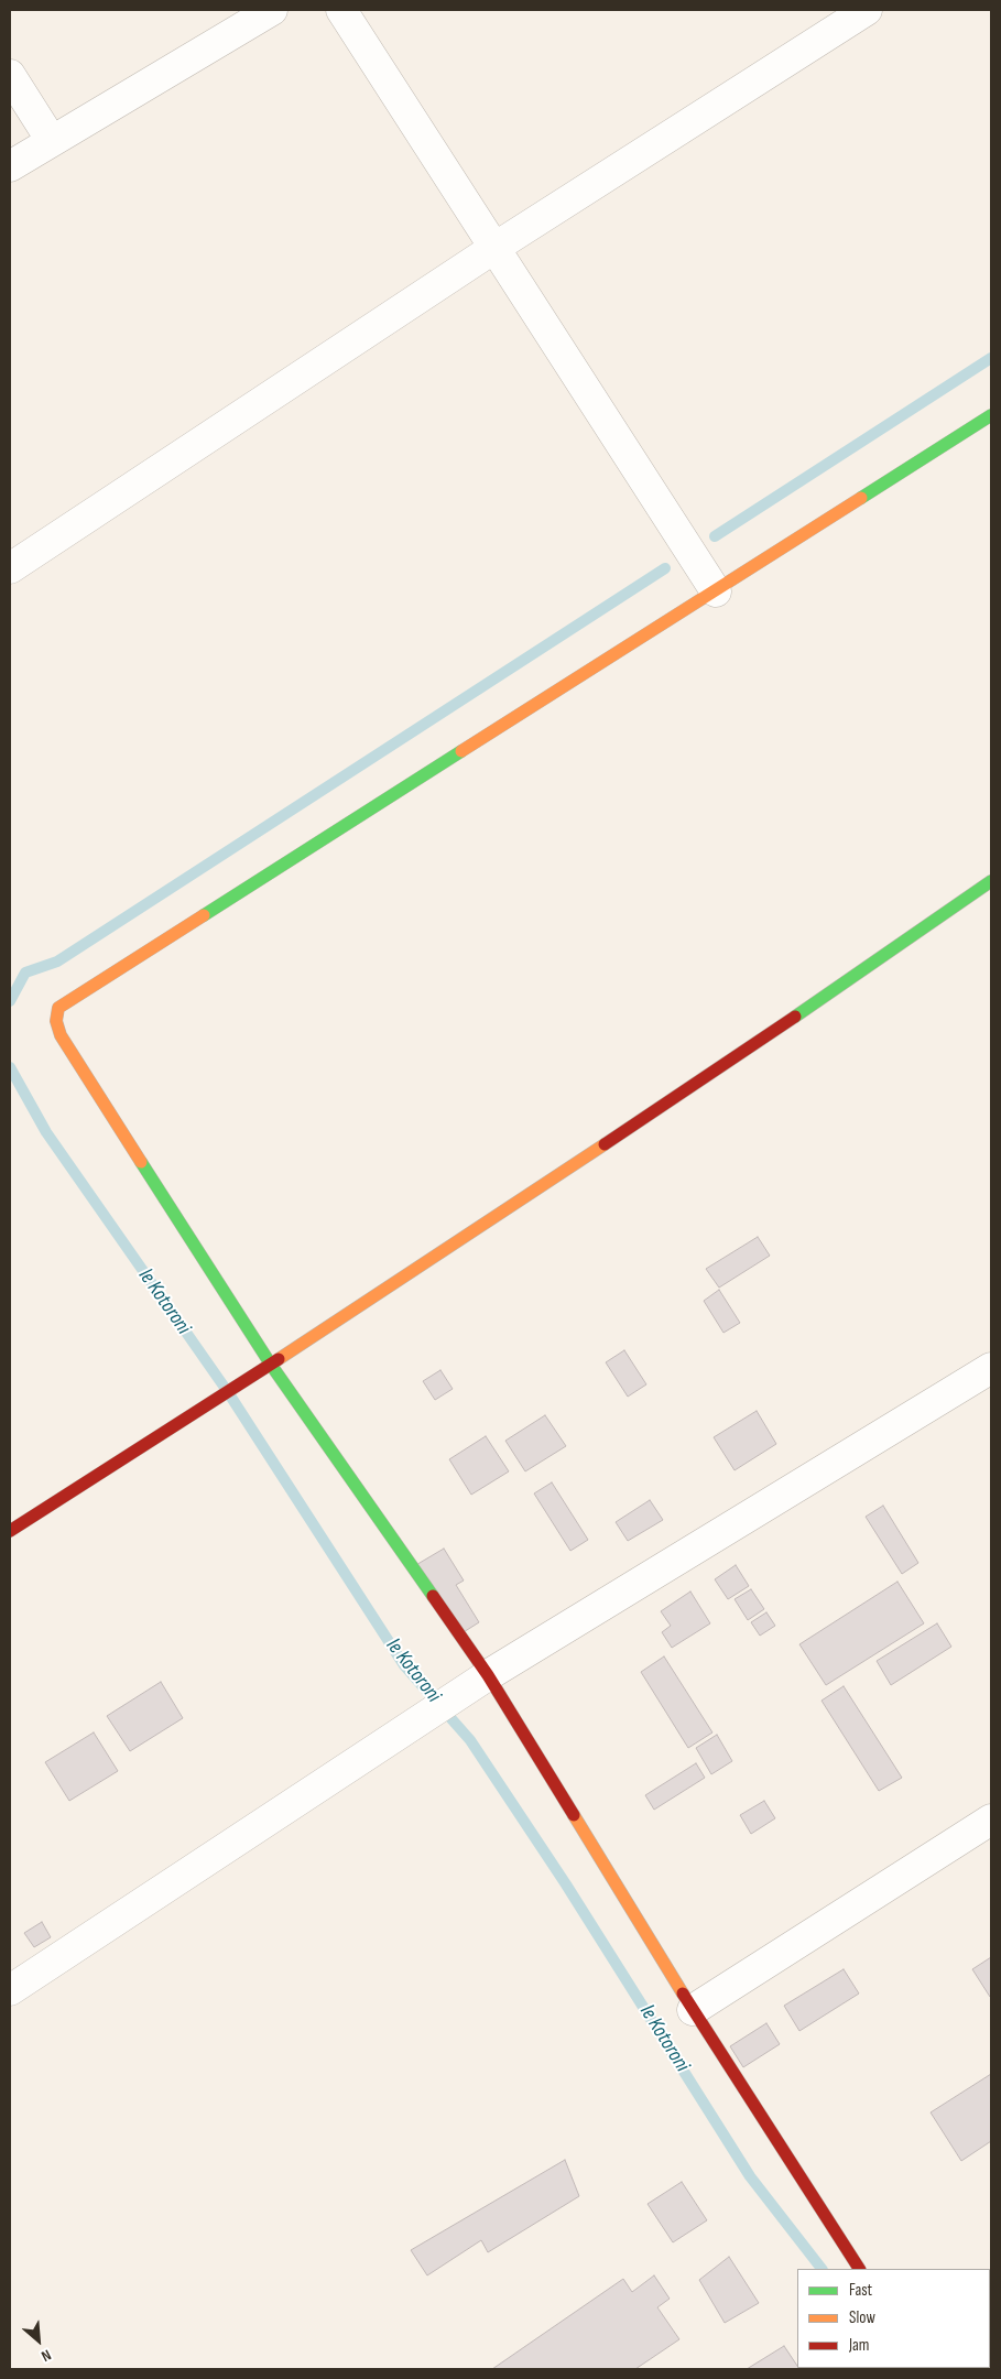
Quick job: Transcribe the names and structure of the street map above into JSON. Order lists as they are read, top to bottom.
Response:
{
  "water": ["le Kotoroni"],
  "legend": ["Fast", "Slow", "Jam"],
  "north": "bottom right"
}
